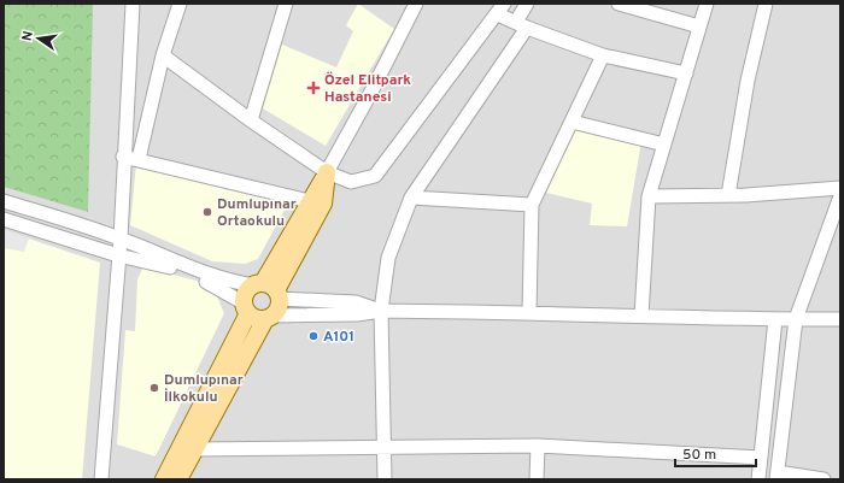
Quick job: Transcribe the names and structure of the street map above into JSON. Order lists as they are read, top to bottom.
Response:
{
  "places": {
    "health": ["Özel Elitpark Hastanesi"],
    "other": ["Dumlupınar Ortaokulu", "A101", "Dumlupınar İlkokulu"]
  },
  "scale_bar": "50 m",
  "north": "left"
}
